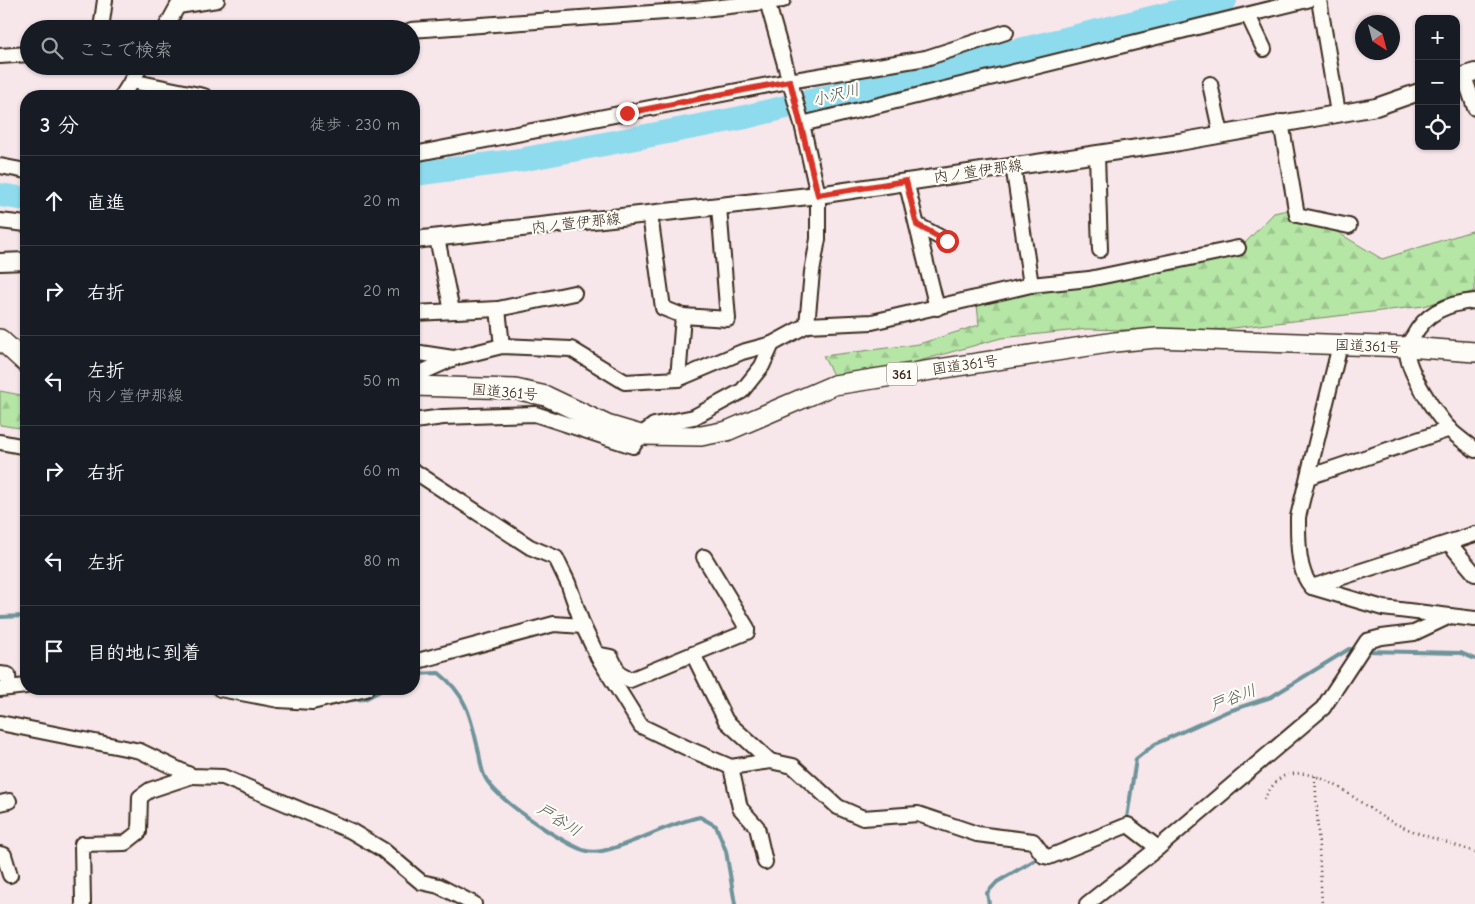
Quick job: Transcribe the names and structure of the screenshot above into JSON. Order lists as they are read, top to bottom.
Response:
{
  "streets": {
    "highway": ["国道361号", "361"],
    "main road": ["内ノ萱伊那線"]
  },
  "water": ["小沢川", "戸谷川"],
  "north": "bottom right",
  "page": {
    "map_buttons": ["+", "−"],
    "search": "ここで検索",
    "heading": ["3 分", "徒歩 · 230 m"],
    "list": [
      ["直進", "20 m"],
      ["右折", "20 m"],
      ["左折", "内ノ萱伊那線", "50 m"],
      ["右折", "60 m"],
      ["左折", "80 m"],
      "目的地に到着"
    ]
  }
}
